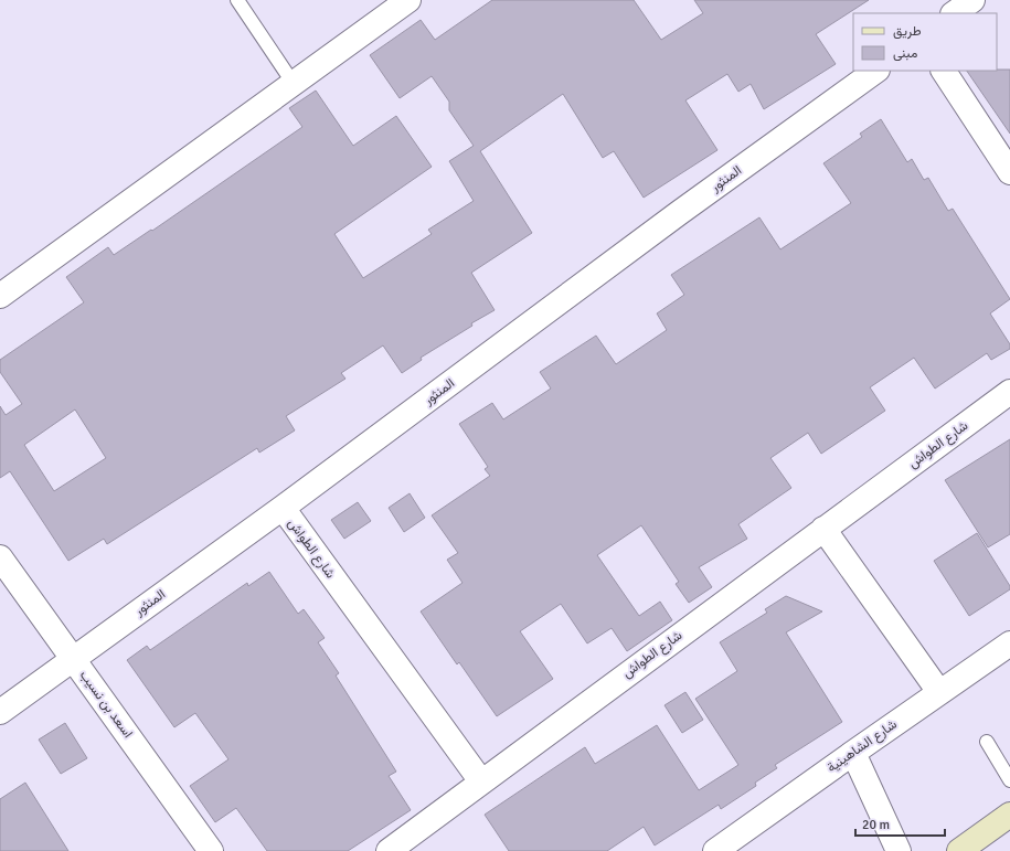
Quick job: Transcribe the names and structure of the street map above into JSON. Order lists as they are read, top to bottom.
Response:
{
  "streets": {
    "street": [
      "المنثور",
      "شارع الطواش",
      "اسعد بن نسيب",
      "شارع الشاهينية"
    ]
  },
  "crossings": [
    ["المنثور", "شارع الطواش"],
    ["المنثور", "اسعد بن نسيب"]
  ],
  "legend": ["طريق", "مبنى"],
  "scale_bar": "20 m"
}
